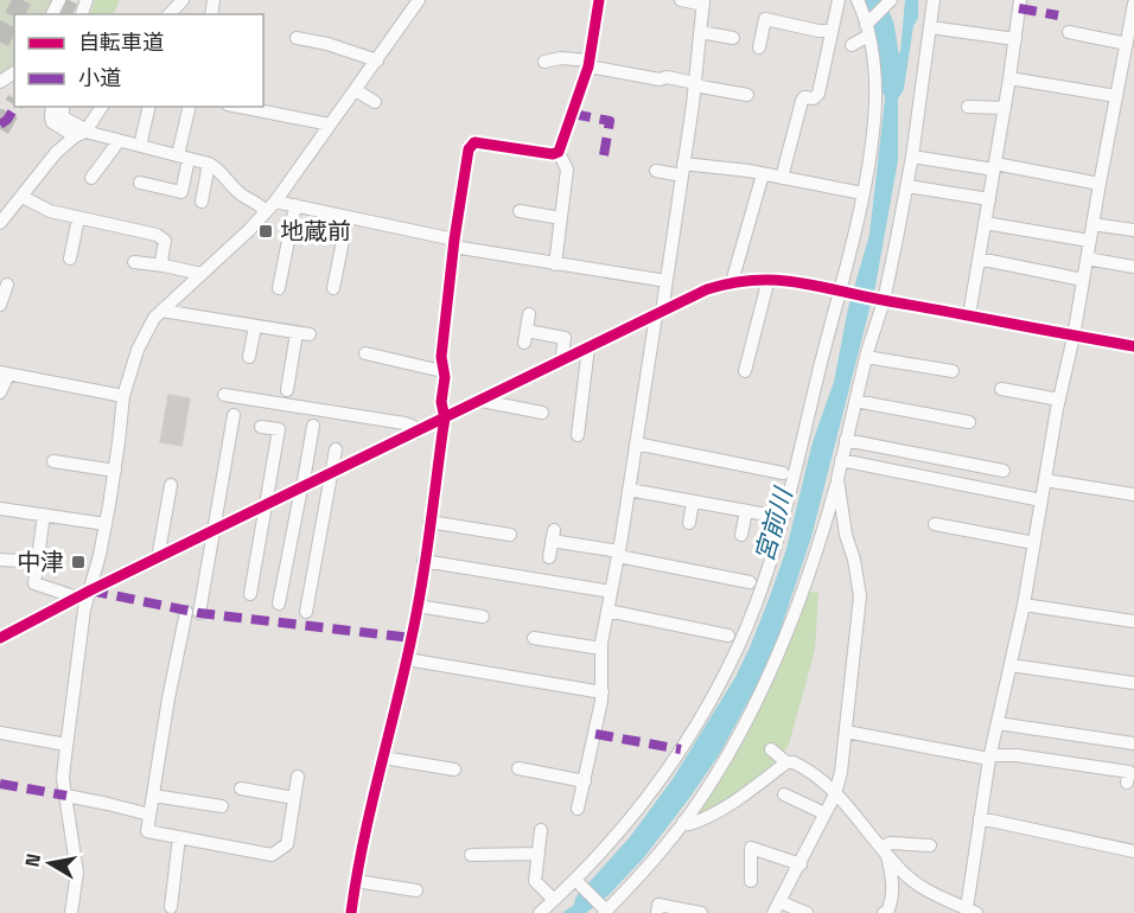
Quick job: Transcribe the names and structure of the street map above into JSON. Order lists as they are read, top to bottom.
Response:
{
  "water": ["宮前川"],
  "places": {
    "transit": ["地蔵前", "中津"]
  },
  "legend": ["自転車道", "小道"],
  "north": "left"
}
